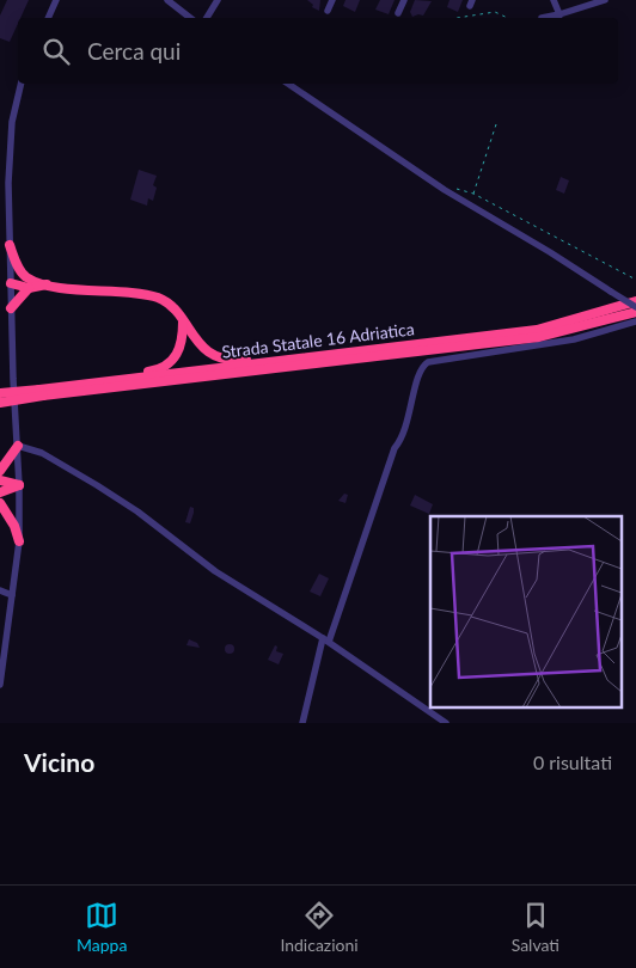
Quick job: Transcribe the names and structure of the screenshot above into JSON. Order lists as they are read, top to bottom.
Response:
{
  "streets": {
    "highway": ["Strada Statale 16 Adriatica"]
  },
  "page": {
    "search": "Cerca qui",
    "heading": ["Vicino", "0 risultati"],
    "nav": ["Mappa", "Indicazioni", "Salvati"]
  }
}
